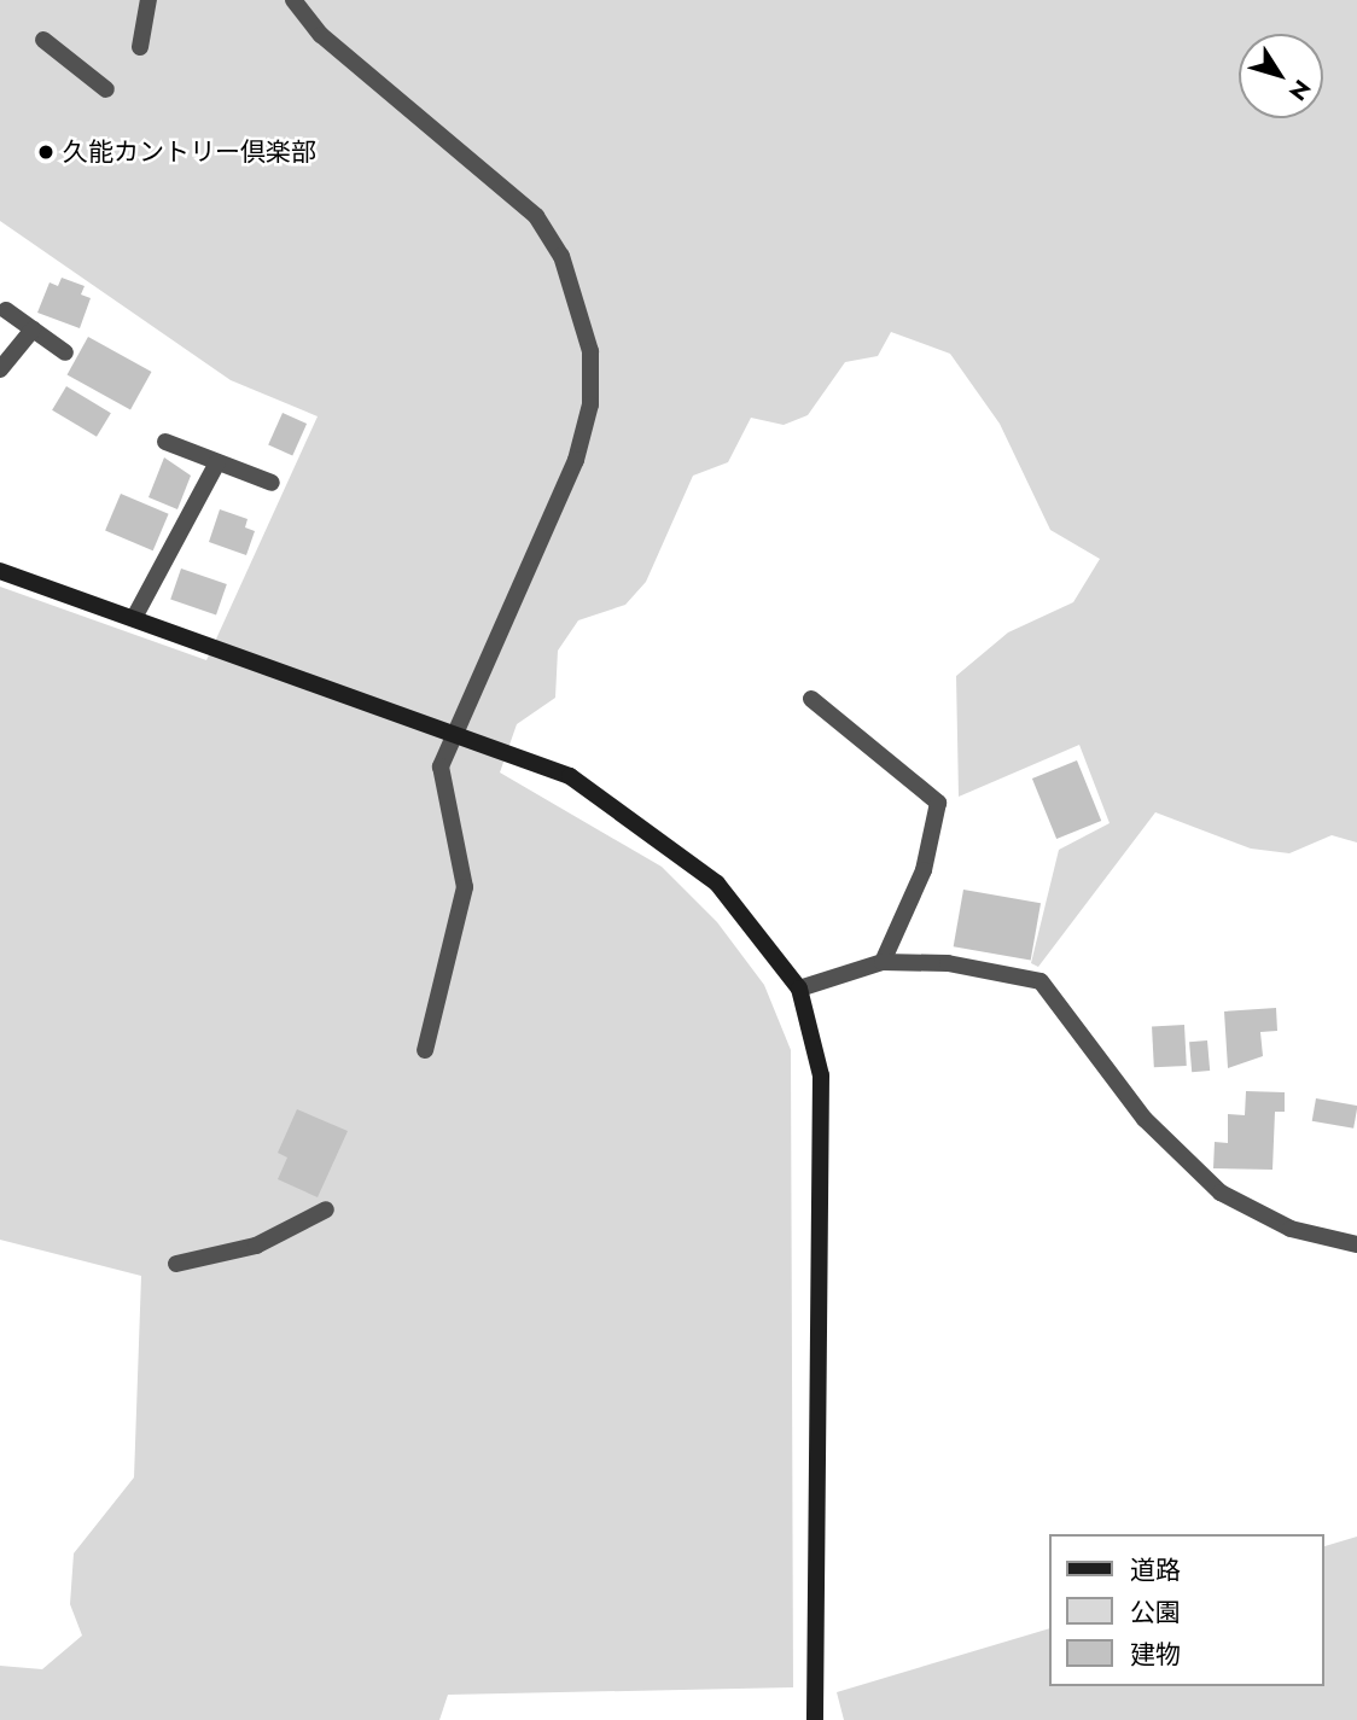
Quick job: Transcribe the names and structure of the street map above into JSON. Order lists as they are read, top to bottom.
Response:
{
  "places": ["久能カントリー倶楽部"],
  "legend": ["道路", "公園", "建物"],
  "north": "bottom right"
}
